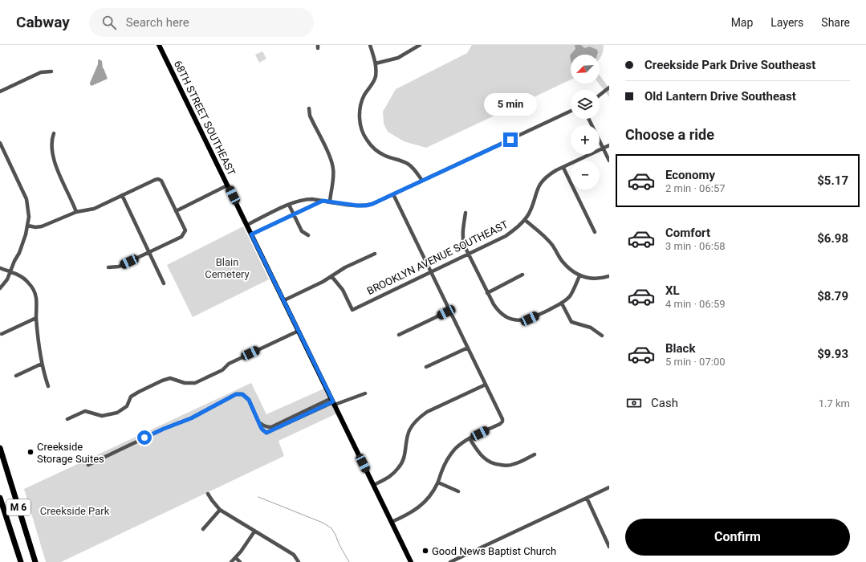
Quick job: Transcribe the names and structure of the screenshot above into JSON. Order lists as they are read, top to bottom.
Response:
{
  "streets": {
    "highway": ["M 6"],
    "main road": ["68TH STREET SOUTHEAST"],
    "street": ["BROOKLYN AVENUE SOUTHEAST"]
  },
  "parks": ["Blain Cemetery", "Creekside Park"],
  "places": ["Creekside Storage Suites", "Good News Baptist Church"],
  "north": "bottom left",
  "page": {
    "header": "Cabway",
    "search": "Search here",
    "nav": ["Map", "Layers", "Share"],
    "banner": ["Creekside Park Drive Southeast", "Old Lantern Drive Southeast"],
    "map_buttons": ["+", "−"],
    "bubble": "5 min",
    "heading": "Choose a ride",
    "list": [
      {
        "name": "Economy",
        "note": "2 min · 06:57",
        "value": "$5.17"
      },
      {
        "name": "Comfort",
        "note": "3 min · 06:58",
        "value": "$6.98"
      },
      {
        "name": "XL",
        "note": "4 min · 06:59",
        "value": "$8.79"
      },
      {
        "name": "Black",
        "note": "5 min · 07:00",
        "value": "$9.93"
      }
    ],
    "pay": ["Cash", "1.7 km"],
    "buttons": "Confirm"
  }
}
